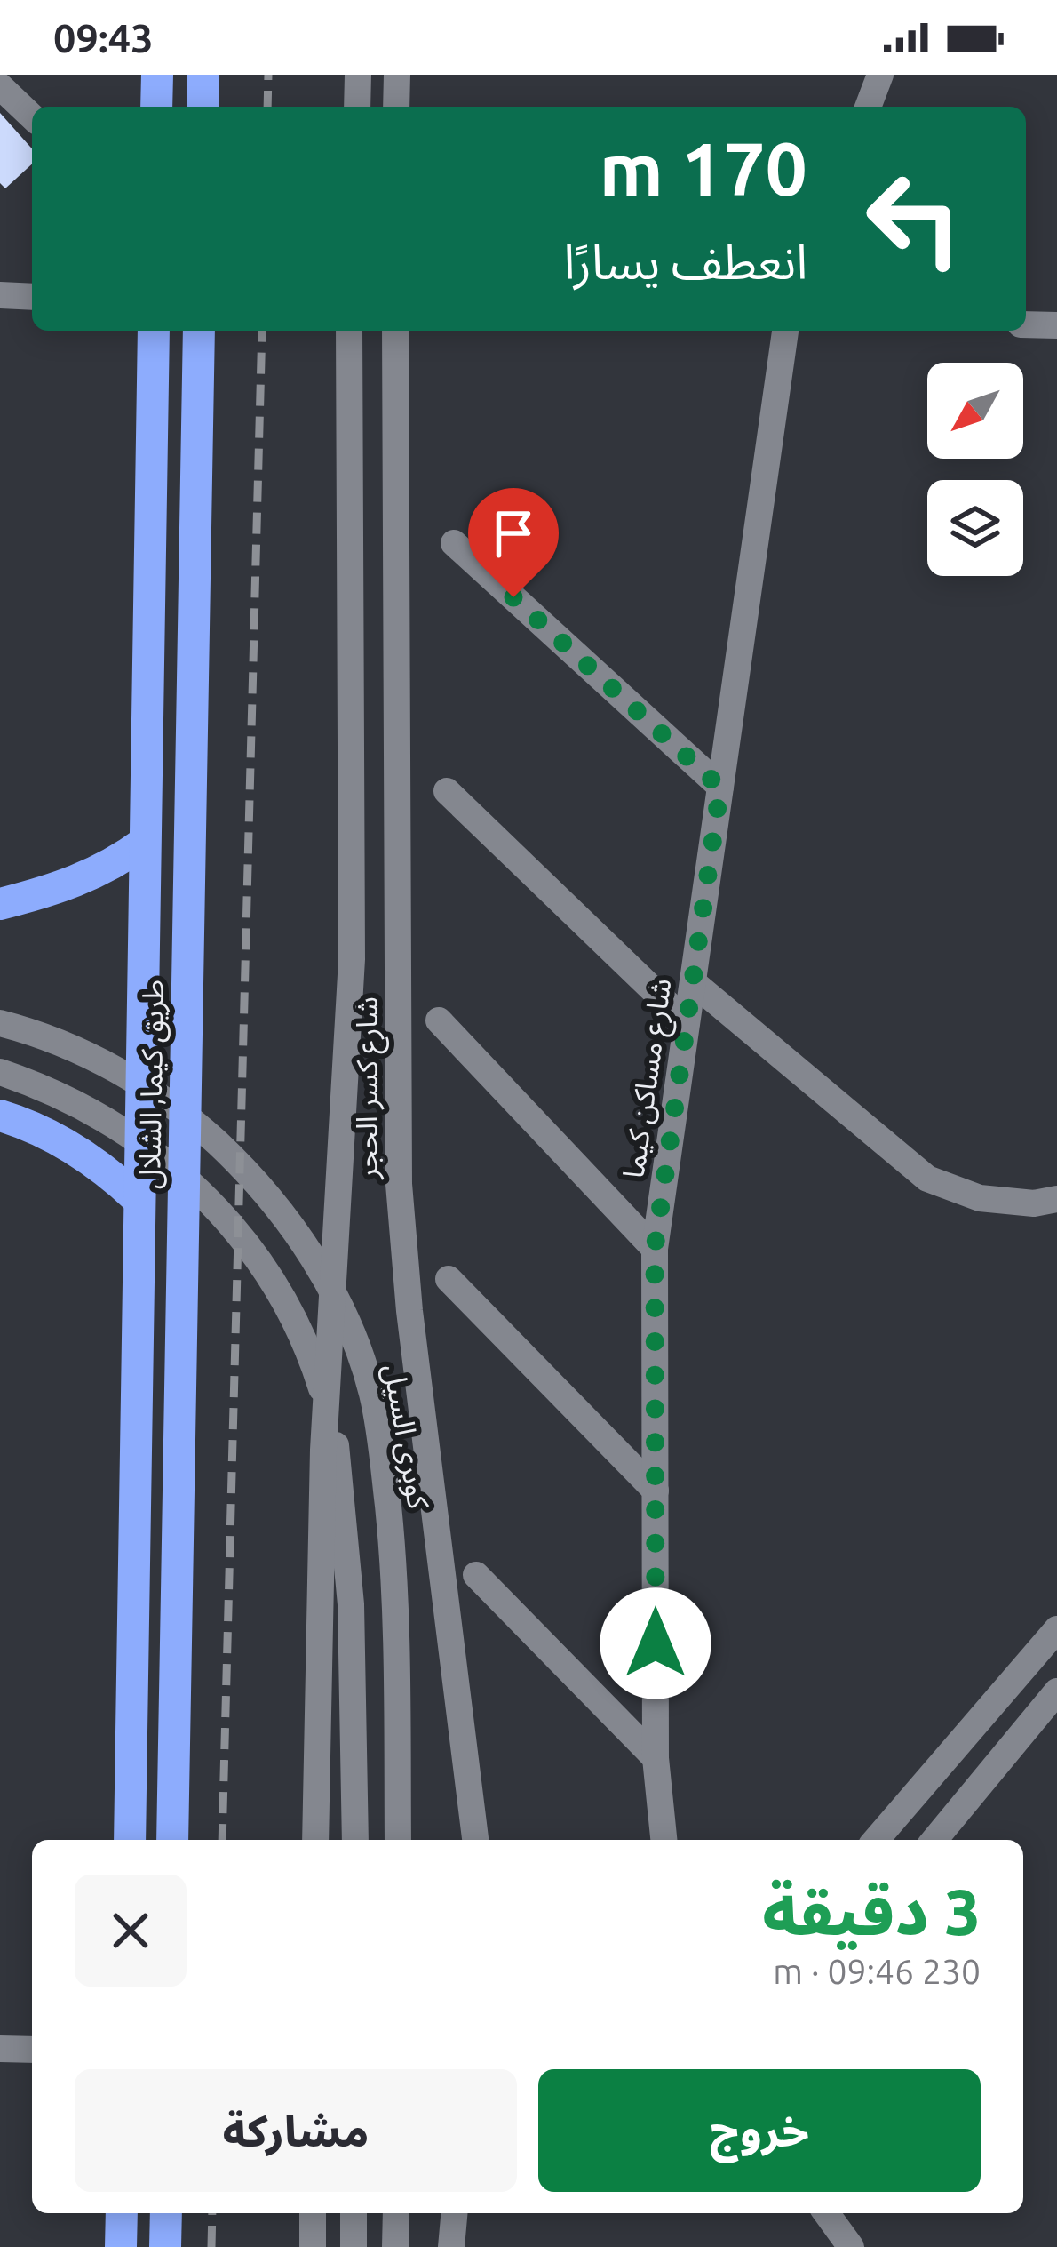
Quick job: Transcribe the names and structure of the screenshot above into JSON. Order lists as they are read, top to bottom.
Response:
{
  "streets": {
    "highway": ["طريق كيما, الشلال"],
    "street": ["شارع مساكن كيما", "شارع كسر الحجر", "كوبرى السيل"]
  },
  "north": "bottom left",
  "page": {
    "status": "09:43",
    "turn": ["170 m", "انعطف يسارًا"],
    "heading": ["3 دقيقة", "230 m · 09:46"],
    "buttons": ["خروج", "مشاركة"]
  }
}
